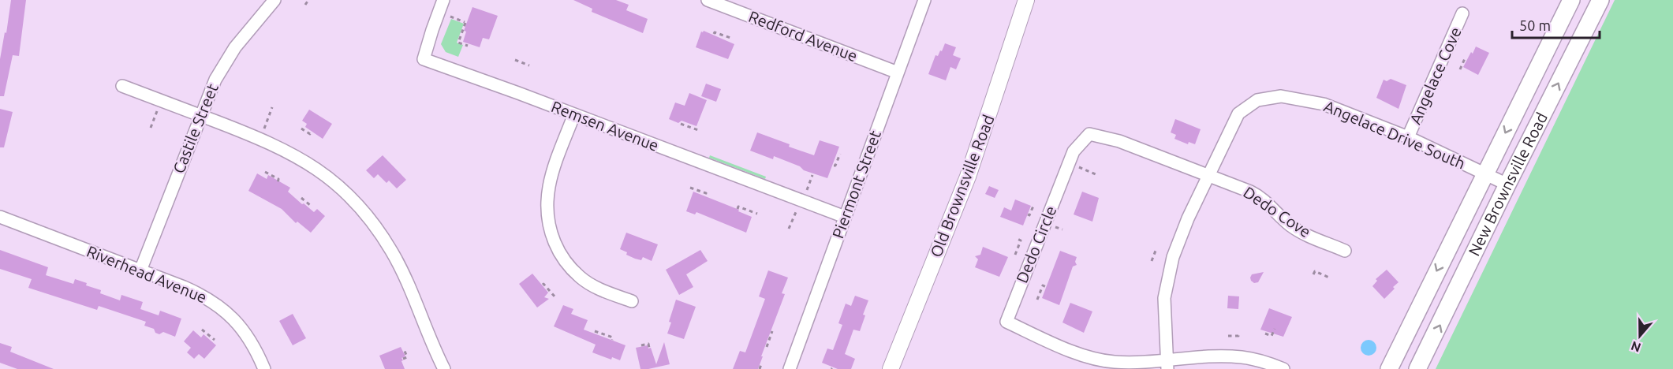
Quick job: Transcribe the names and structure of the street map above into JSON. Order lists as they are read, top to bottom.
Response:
{
  "streets": {
    "main road": ["New Brownsville Road"],
    "street": [
      "Redford Avenue",
      "Angelace Cove",
      "Remsen Avenue",
      "Castile Street",
      "Angelace Drive South",
      "Piermont Street",
      "Old Brownsville Road",
      "Dedo Cove",
      "Dedo Circle",
      "Riverhead Avenue"
    ]
  },
  "crossings": [
    ["Redford Avenue", "Piermont Street"],
    ["Angelace Cove", "Angelace Drive South"],
    ["Remsen Avenue", "Piermont Street"],
    ["Castile Street", "Riverhead Avenue"],
    ["Angelace Drive South", "New Brownsville Road"],
    ["Angelace Drive South", "Dedo Cove"],
    ["Angelace Drive South", "Dedo Circle"],
    ["Dedo Cove", "Dedo Circle"]
  ],
  "scale_bar": "50 m",
  "north": "bottom"
}
